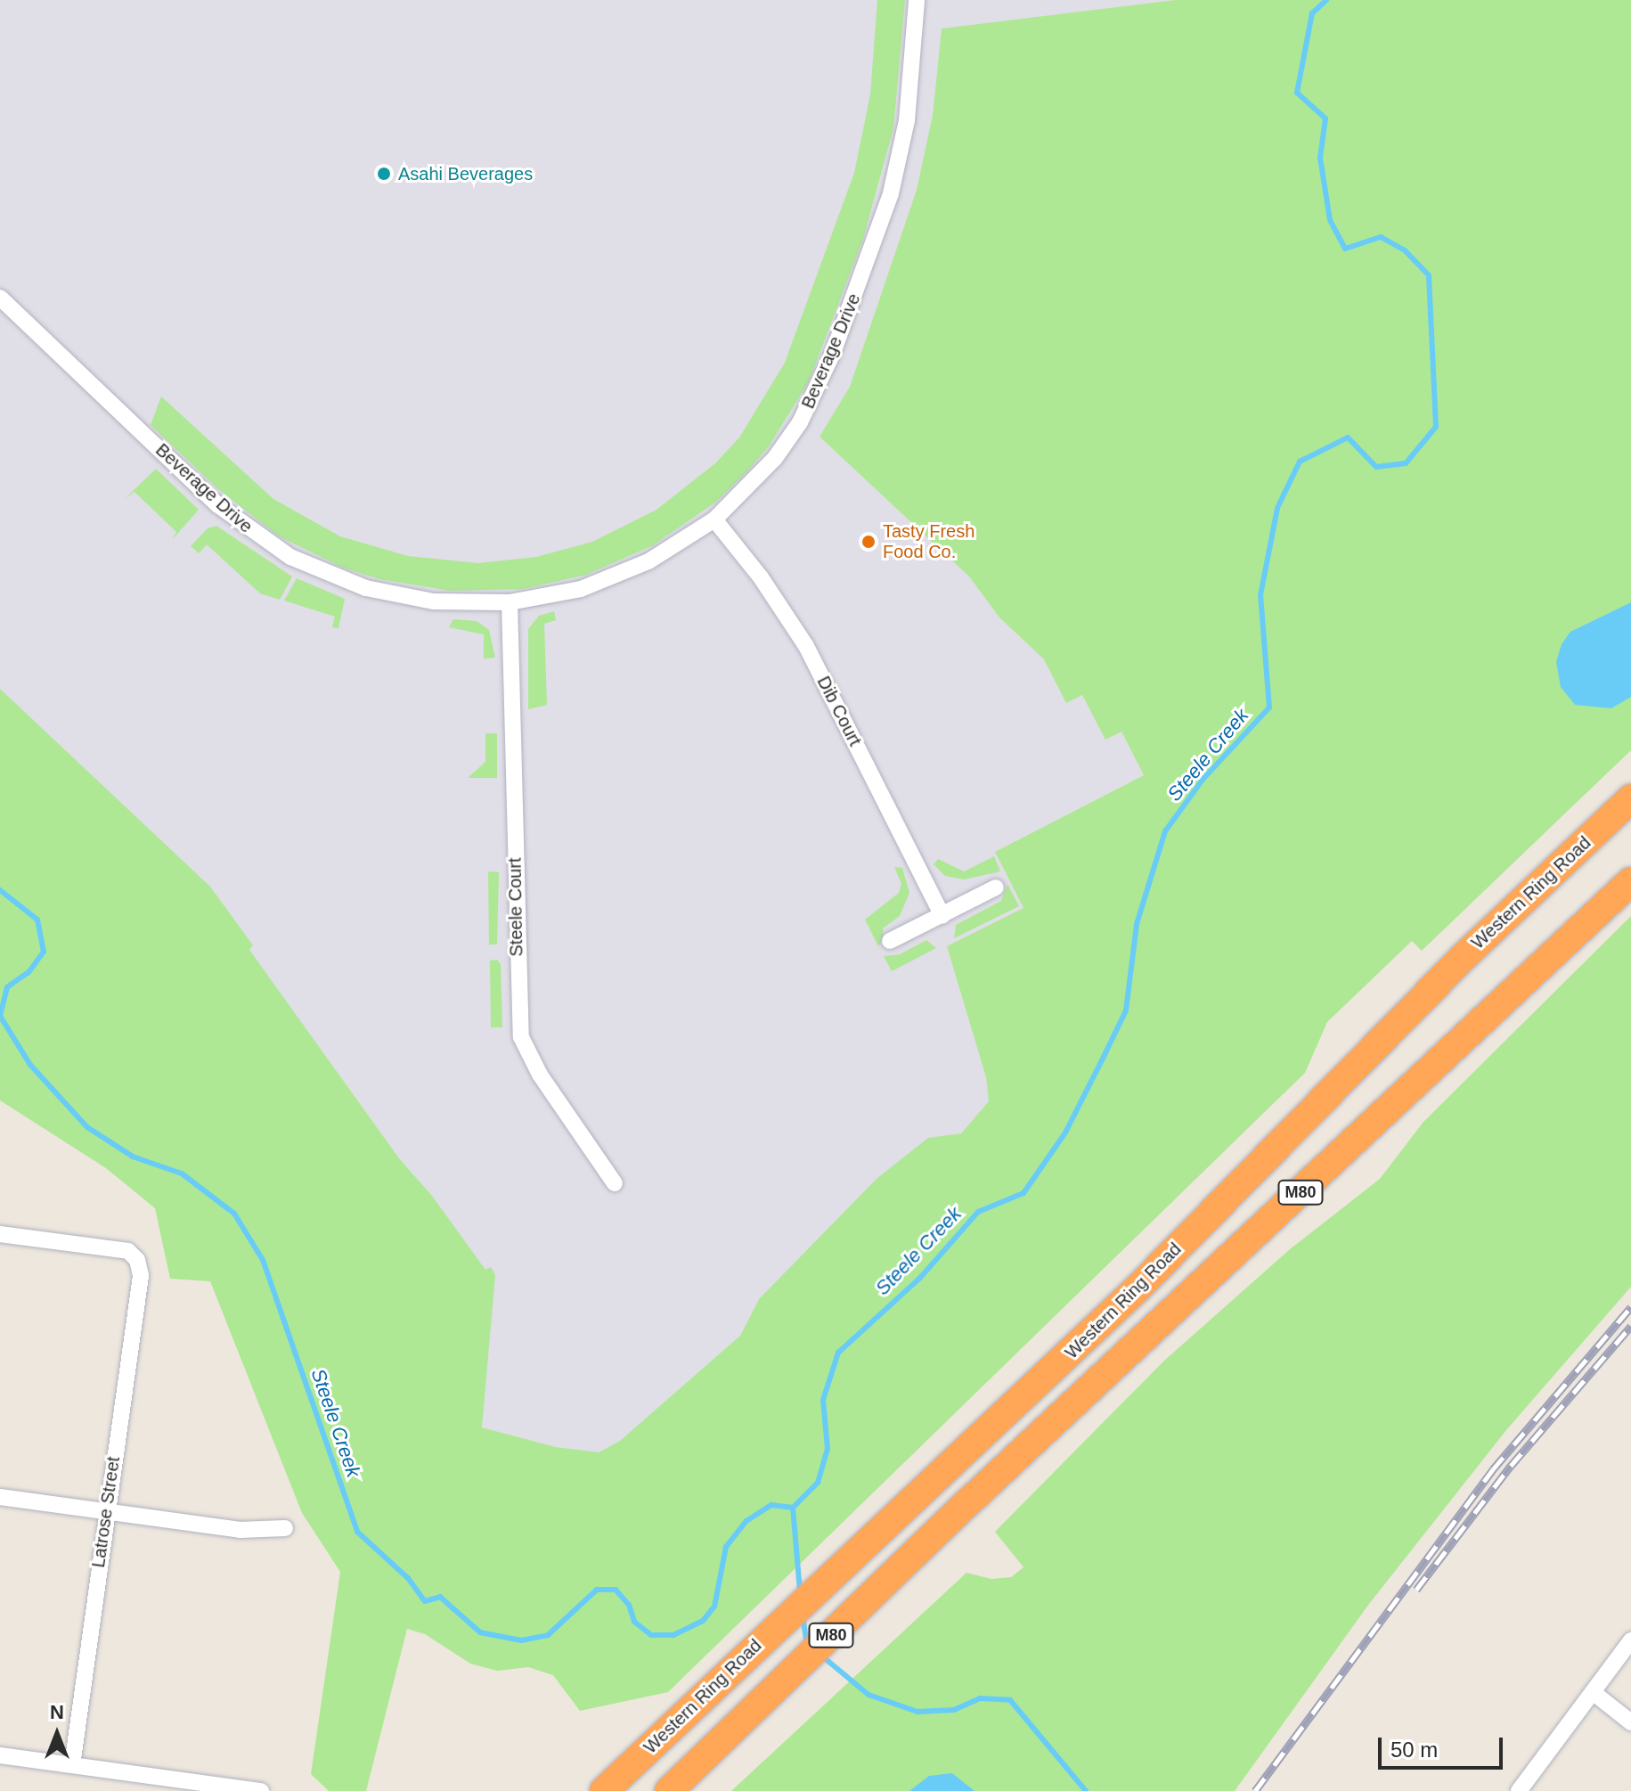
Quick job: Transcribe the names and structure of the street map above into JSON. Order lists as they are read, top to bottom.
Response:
{
  "streets": {
    "highway": ["Western Ring Road", "M80"],
    "street": [
      "Beverage Drive",
      "Dib Court",
      "Steele Court",
      "Latrose Street"
    ]
  },
  "crossings": [
    ["Beverage Drive", "Dib Court"],
    ["Beverage Drive", "Steele Court"]
  ],
  "water": ["Steele Creek"],
  "places": ["Asahi Beverages", "Tasty Fresh Food Co."],
  "scale_bar": "50 m",
  "north": "top"
}
